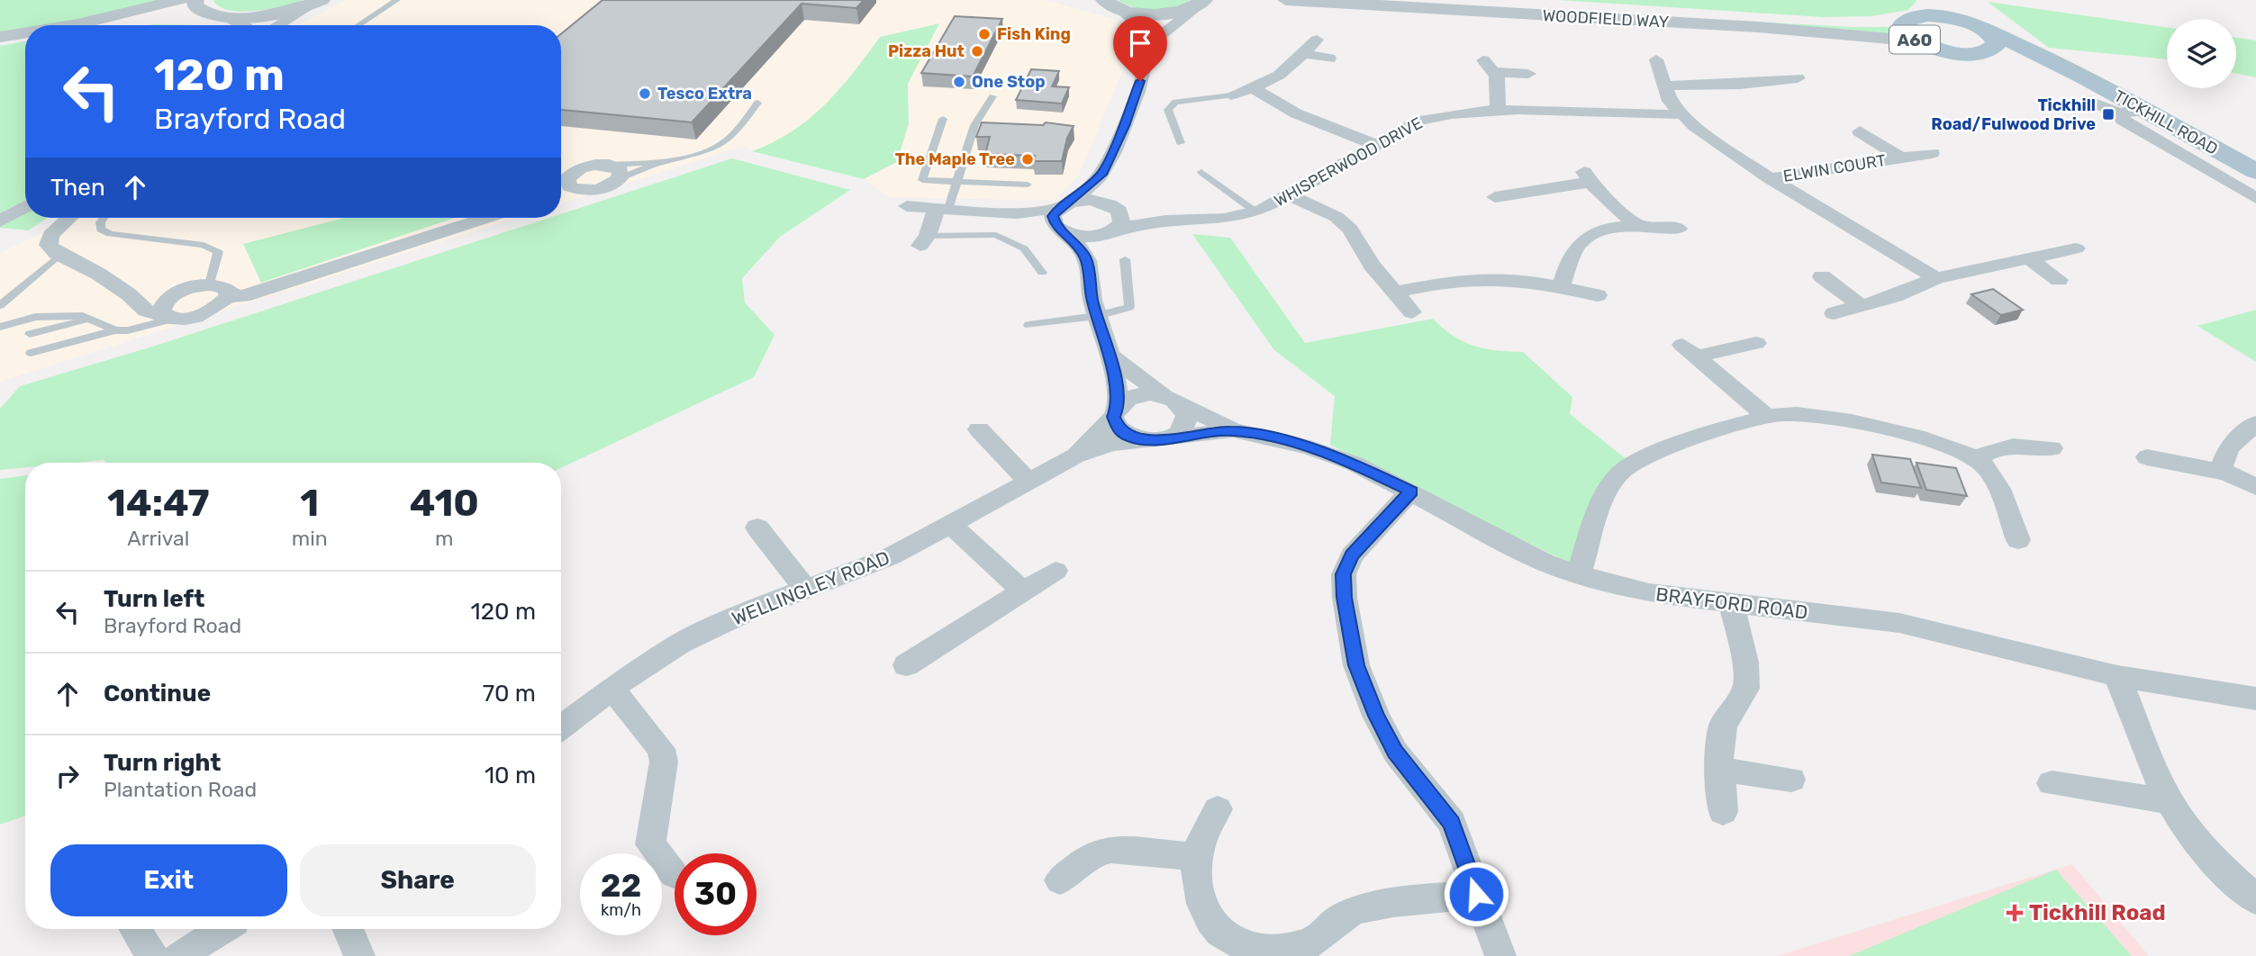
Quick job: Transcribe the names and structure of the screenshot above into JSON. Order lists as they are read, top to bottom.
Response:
{
  "streets": {
    "main road": ["A60", "TICKHILL ROAD"],
    "street": [
      "WOODFIELD WAY",
      "WHISPERWOOD DRIVE",
      "ELWIN COURT",
      "WELLINGLEY ROAD",
      "BRAYFORD ROAD"
    ]
  },
  "crossings": [
    ["WOODFIELD WAY", "A60"],
    ["A60", "TICKHILL ROAD"],
    ["WELLINGLEY ROAD", "BRAYFORD ROAD"]
  ],
  "places": {
    "other": [
      "Fish King",
      "Pizza Hut",
      "One Stop",
      "Tesco Extra",
      "The Maple Tree"
    ],
    "transit": ["Tickhill Road/Fulwood Drive"],
    "health": ["Tickhill Road"]
  },
  "page": {
    "turn": ["120 m", "Brayford Road"],
    "then": "Then",
    "eta": [
      "14:47",
      "Arrival",
      "1",
      "min",
      "410",
      "m"
    ],
    "list": [
      {
        "name": "Turn left",
        "note": "Brayford Road",
        "value": "120 m"
      },
      {
        "name": "Continue",
        "value": "70 m"
      },
      {
        "name": "Turn right",
        "note": "Plantation Road",
        "value": "10 m"
      }
    ],
    "buttons": ["Exit", "Share"],
    "speed": "22 km/h",
    "limit": "30"
  }
}
